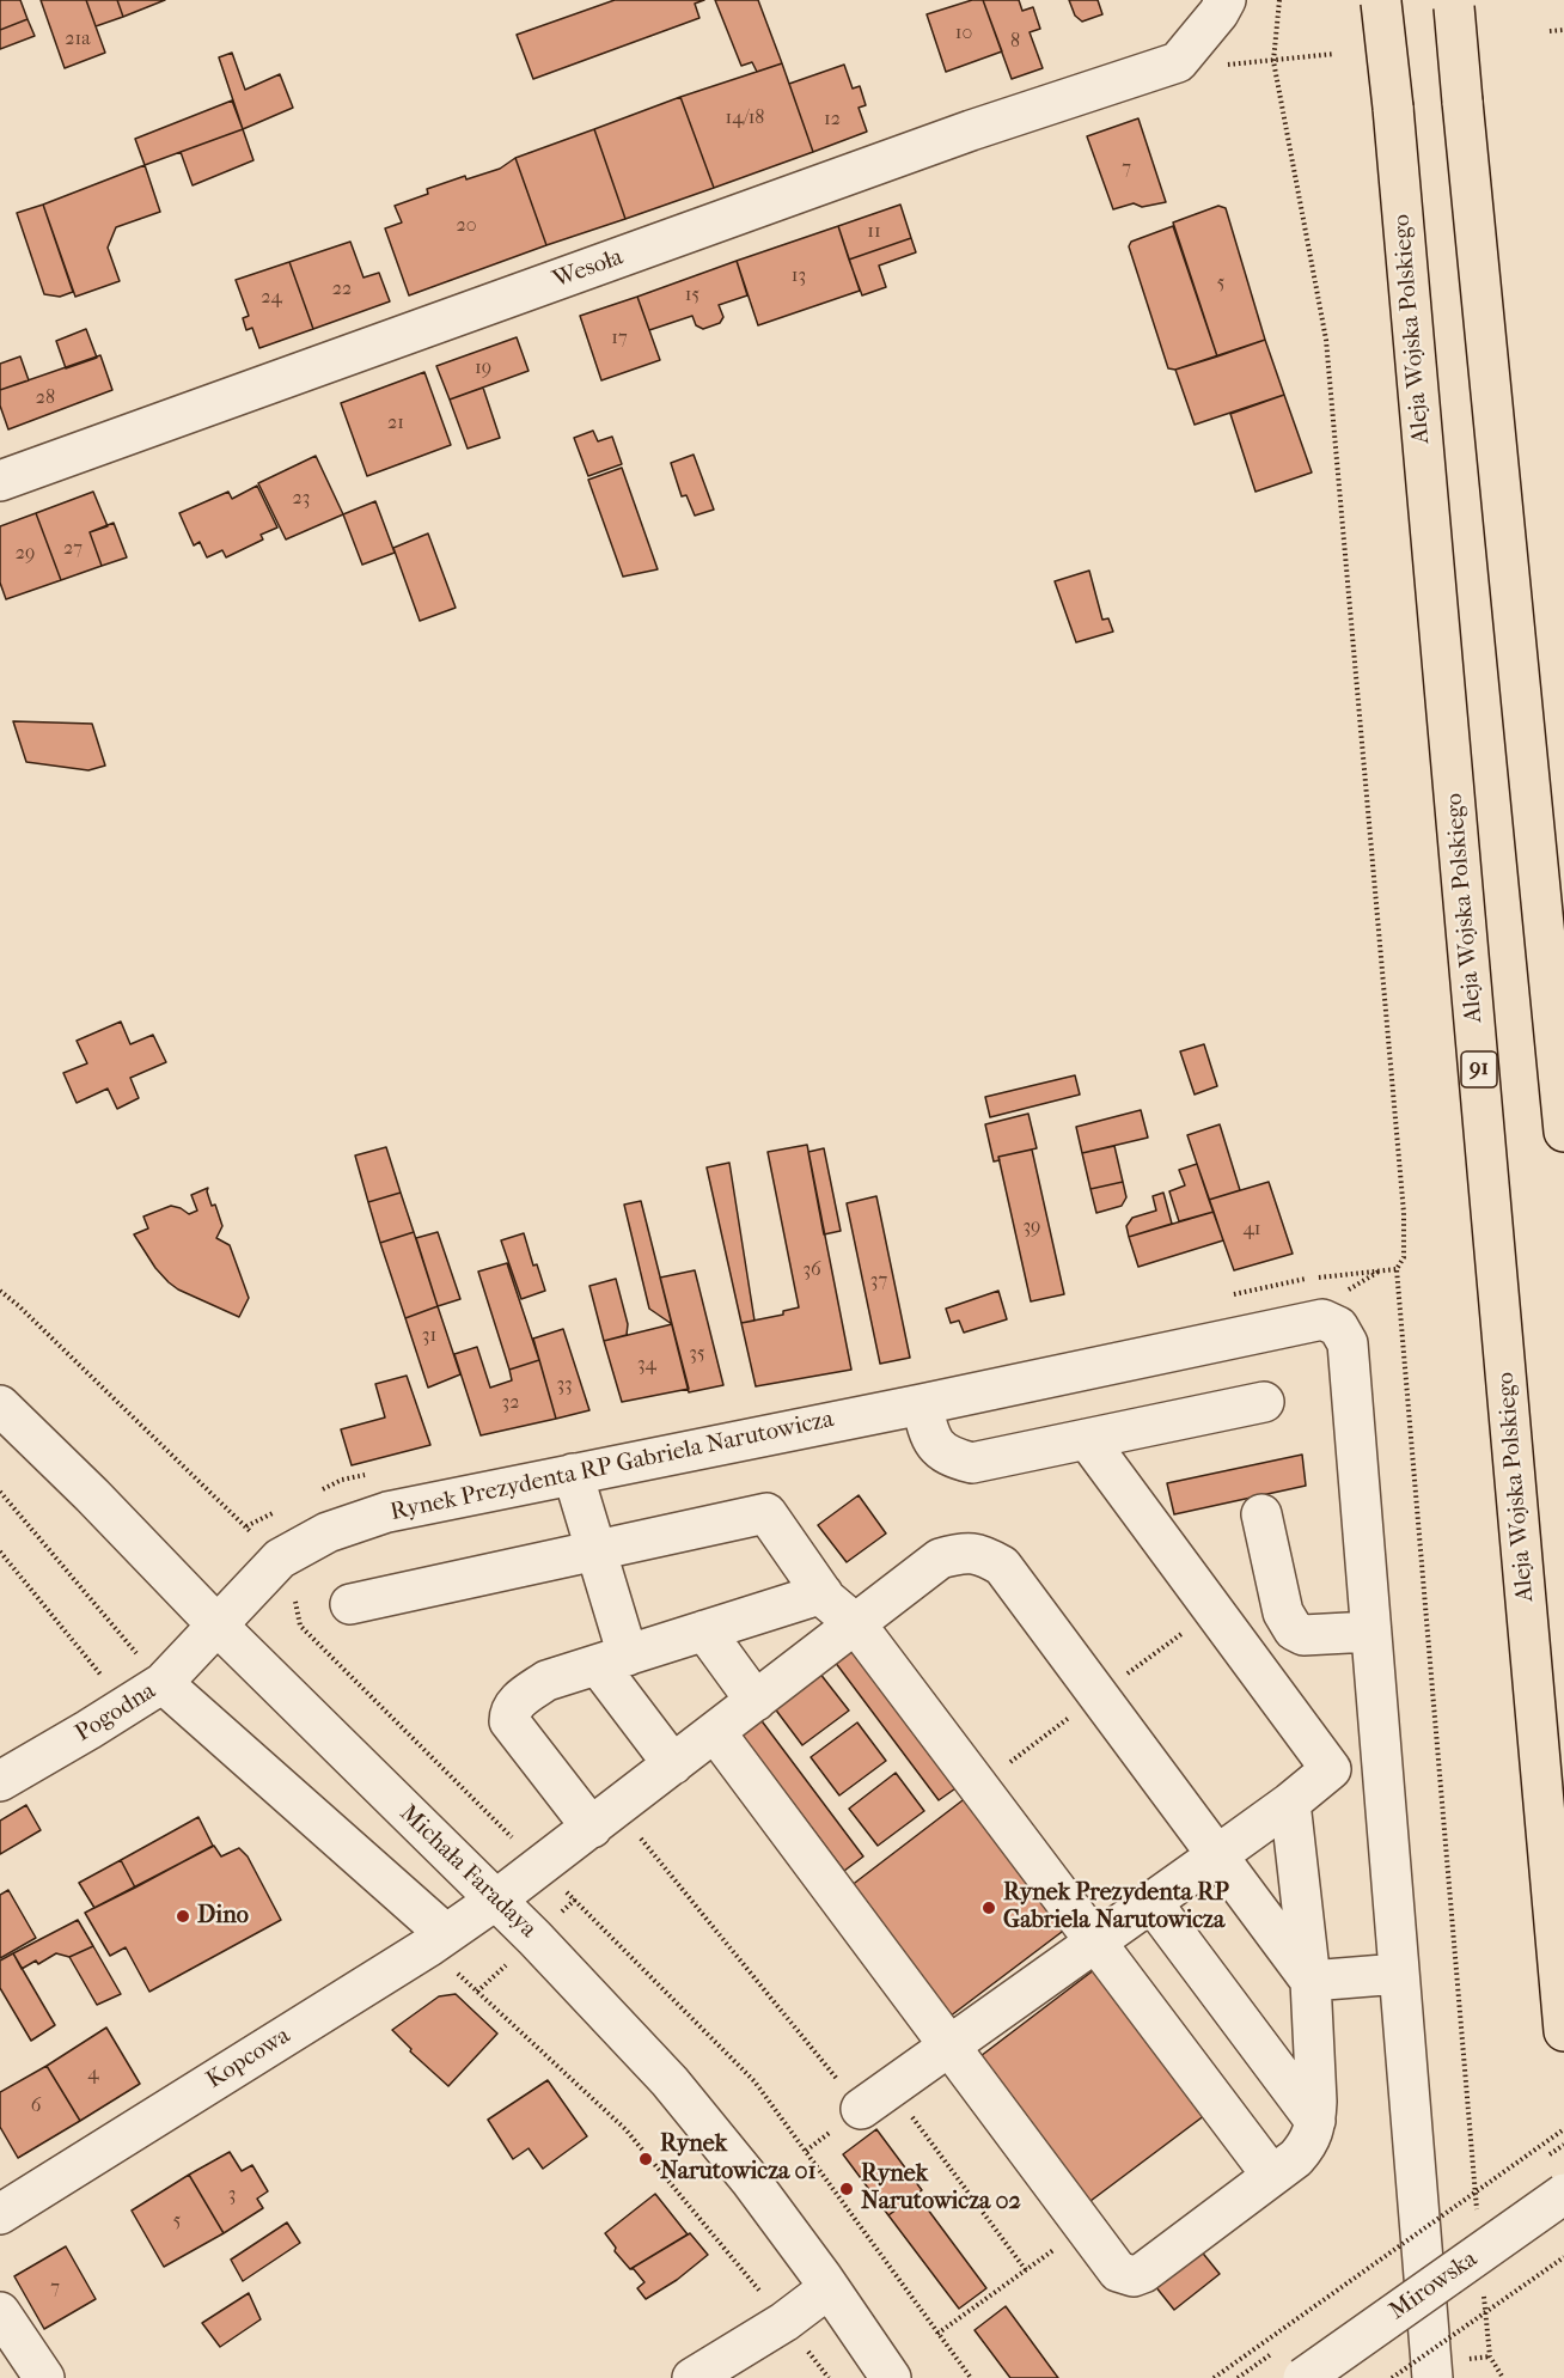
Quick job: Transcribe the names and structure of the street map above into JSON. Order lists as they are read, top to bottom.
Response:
{
  "streets": {
    "main road": ["Aleja Wojska Polskiego", "91"],
    "street": [
      "Wesoła",
      "Rynek Prezydenta RP Gabriela Narutowicza",
      "Pogodna",
      "Michała Faradaya",
      "Kopcowa",
      "Mirowska"
    ]
  },
  "crossings": [
    ["Rynek Prezydenta RP Gabriela Narutowicza", "Pogodna"],
    ["Rynek Prezydenta RP Gabriela Narutowicza", "Michała Faradaya"],
    ["Pogodna", "Michała Faradaya"],
    ["Michała Faradaya", "Kopcowa"]
  ],
  "places": [
    "Rynek Prezydenta RP Gabriela Narutowicza",
    "Dino",
    "Rynek Narutowicza 01",
    "Rynek Narutowicza 02"
  ],
  "house_numbers": [
    "10",
    "21a",
    "8",
    "14/18",
    "12",
    "7",
    "20",
    "11",
    "13",
    "5",
    "22",
    "15",
    "24",
    "17",
    "19",
    "28",
    "21",
    "23",
    "27",
    "29",
    "39",
    "41",
    "36",
    "37",
    "31",
    "35",
    "34",
    "33",
    "32",
    "4",
    "6",
    "3",
    "5",
    "7"
  ]
}
